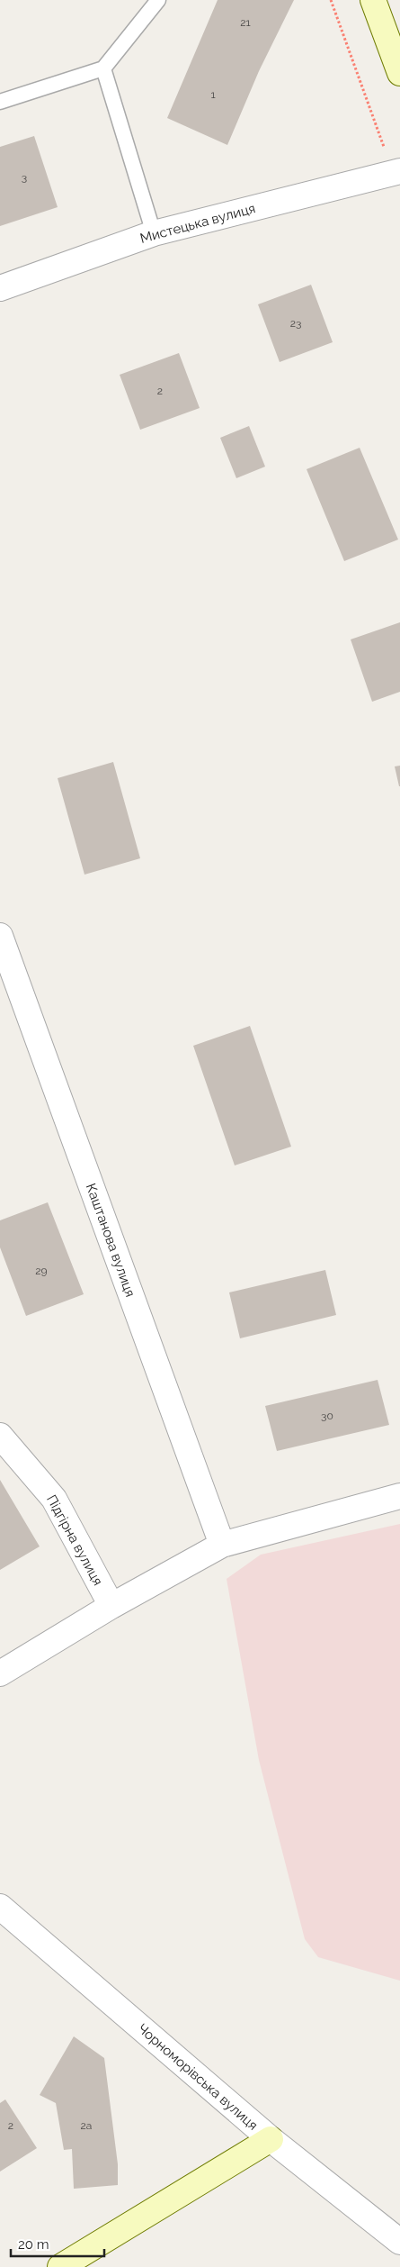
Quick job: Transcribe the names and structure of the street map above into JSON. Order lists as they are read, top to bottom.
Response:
{
  "streets": {
    "street": [
      "Мистецька вулиця",
      "Каштанова вулиця",
      "Підгірна вулиця",
      "Чорноморівська вулиця"
    ]
  },
  "house_numbers": [
    "21",
    "1",
    "3",
    "23",
    "2",
    "29",
    "30",
    "2",
    "2а"
  ],
  "scale_bar": "20 m"
}
